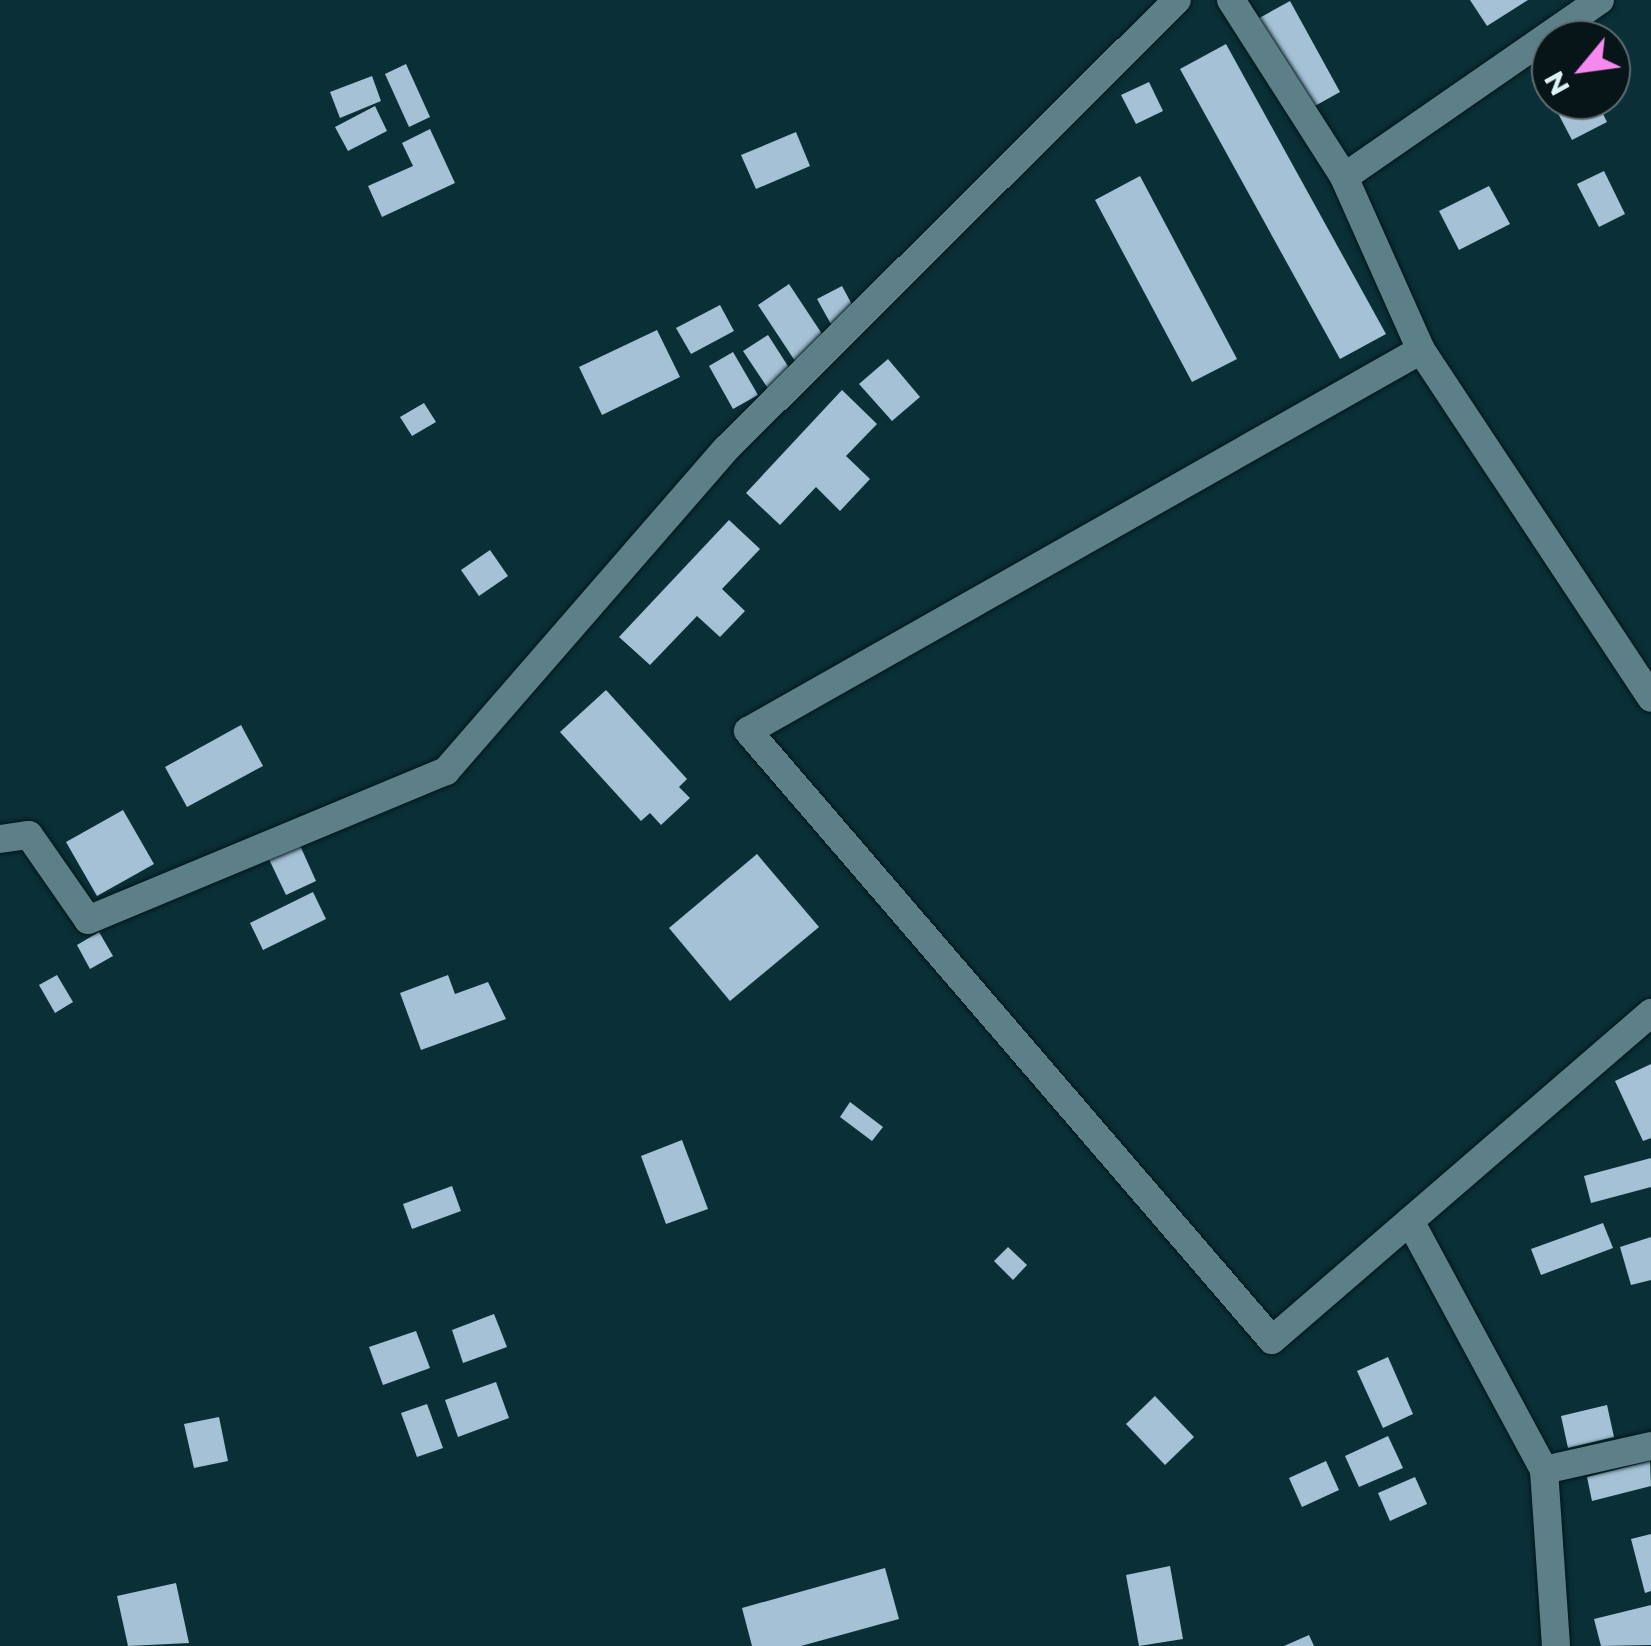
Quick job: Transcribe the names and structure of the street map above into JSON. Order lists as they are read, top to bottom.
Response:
{
  "north": "bottom left"
}
